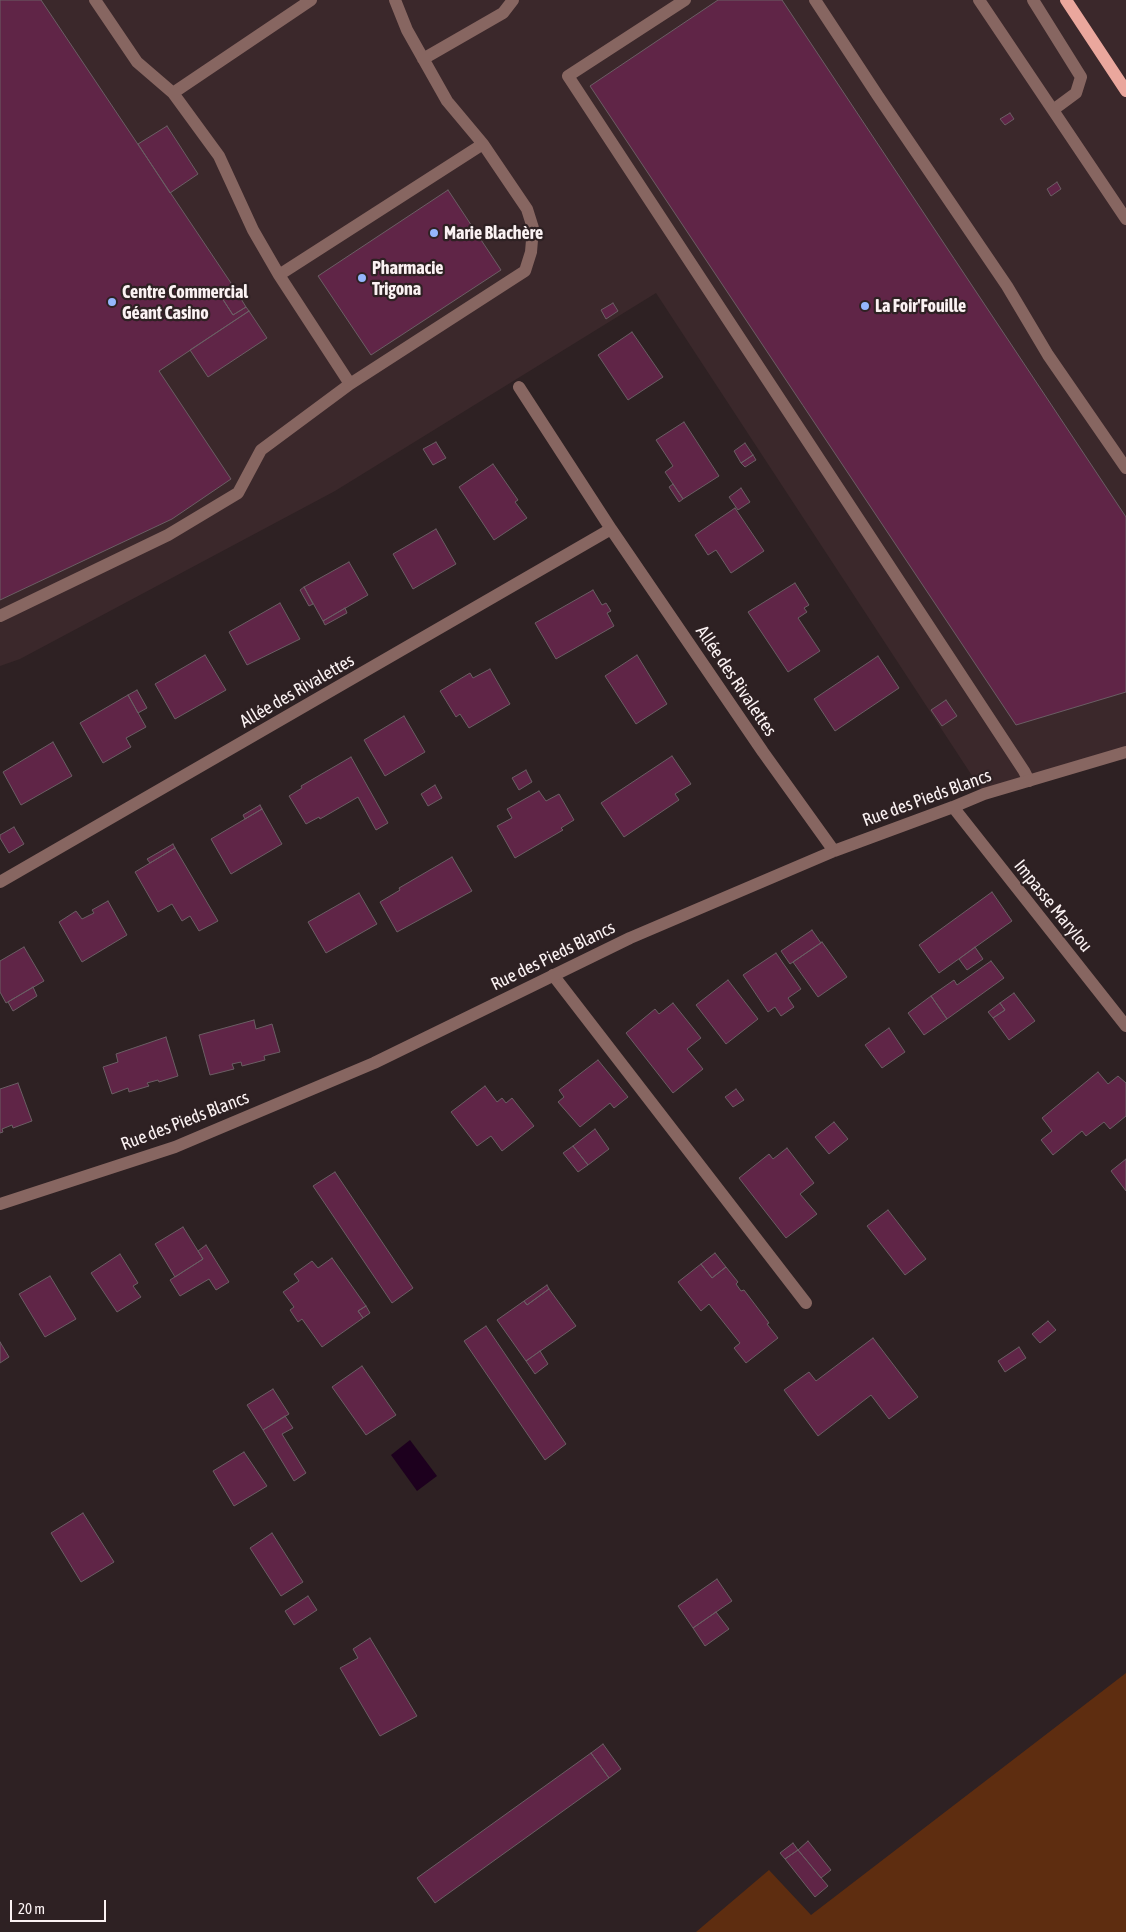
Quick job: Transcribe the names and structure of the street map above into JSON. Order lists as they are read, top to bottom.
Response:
{
  "streets": {
    "street": ["Allée des Rivalettes", "Rue des Pieds Blancs", "Impasse Marylou"]
  },
  "crossings": [
    ["Allée des Rivalettes", "Rue des Pieds Blancs"],
    ["Rue des Pieds Blancs", "Impasse Marylou"]
  ],
  "places": [
    "Marie Blachère",
    "Pharmacie Trigona",
    "Centre Commercial Géant Casino",
    "La Foir'Fouille"
  ],
  "scale_bar": "20 m"
}
